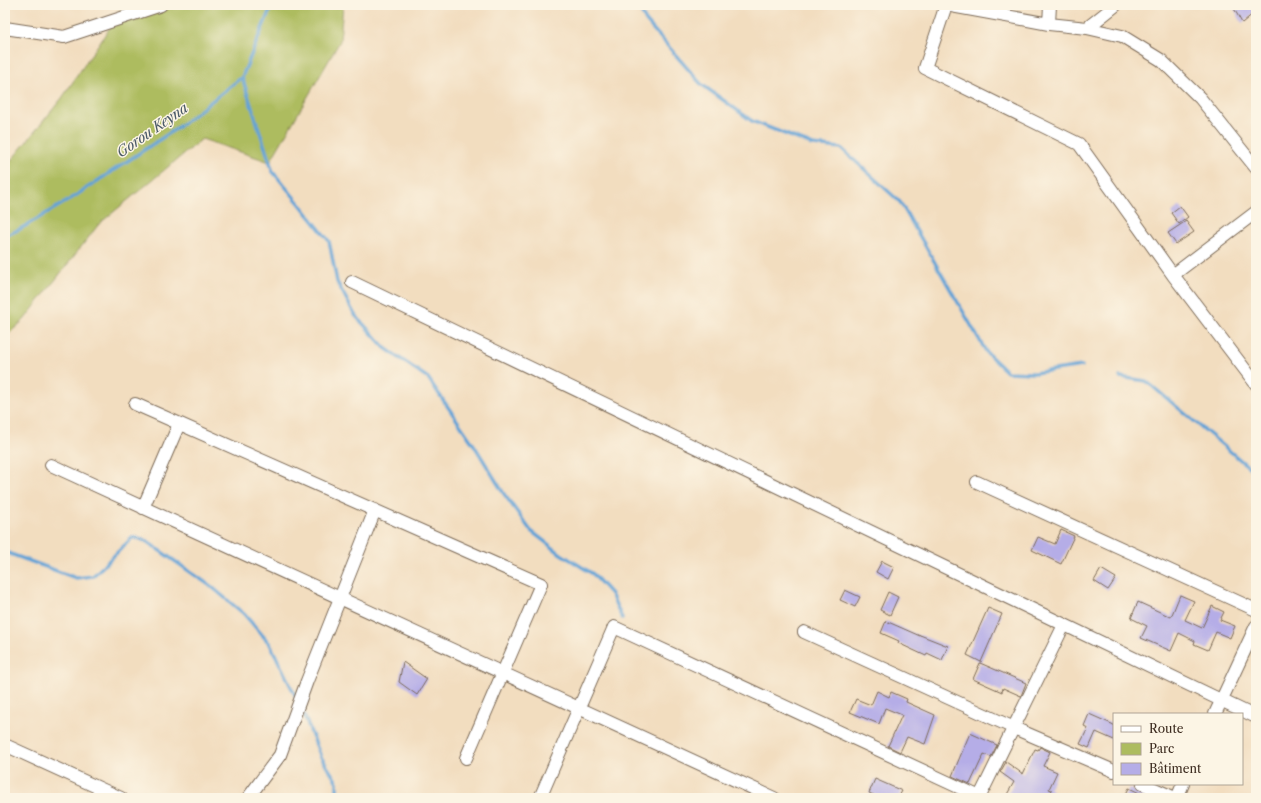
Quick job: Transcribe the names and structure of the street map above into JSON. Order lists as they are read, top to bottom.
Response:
{
  "water": ["Gorou Keyna"],
  "legend": ["Route", "Parc", "Bâtiment"]
}
